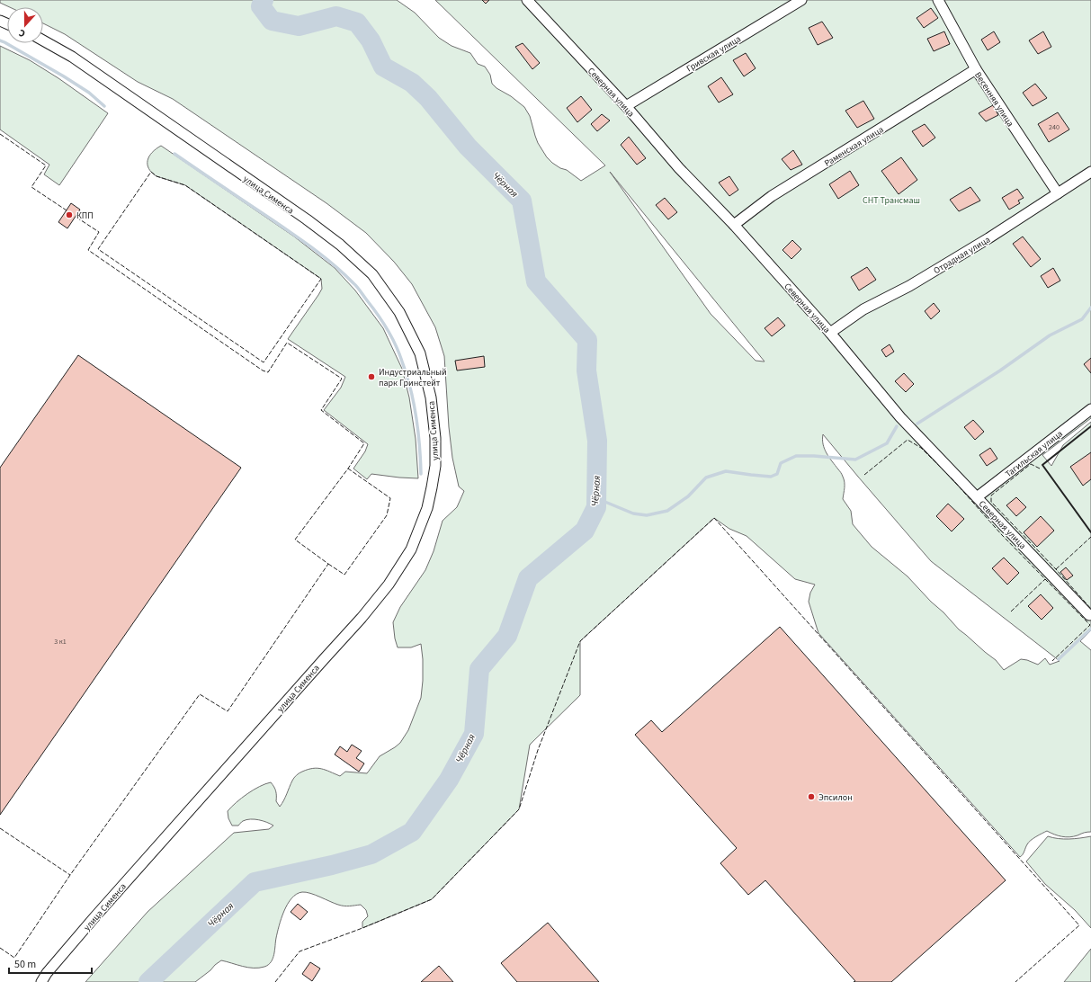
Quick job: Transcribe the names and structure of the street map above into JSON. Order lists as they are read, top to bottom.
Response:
{
  "streets": {
    "street": [
      "Гривская улица",
      "Северная улица",
      "Весенняя улица",
      "Раменская улица",
      "улица Сименса",
      "Отрадная улица",
      "Тагильская улица"
    ]
  },
  "crossings": [
    ["Гривская улица", "Северная улица"],
    ["Северная улица", "Раменская улица"],
    ["Северная улица", "Отрадная улица"],
    ["Северная улица", "Тагильская улица"],
    ["Весенняя улица", "Раменская улица"],
    ["Весенняя улица", "Отрадная улица"]
  ],
  "water": ["Чёрная"],
  "parks": ["СНТ Трансмаш"],
  "places": ["КПП", "Индустриальный парк Гринстейт", "Эпсилон"],
  "house_numbers": ["240", "3 к1"],
  "scale_bar": "50 m",
  "north": "bottom"
}
